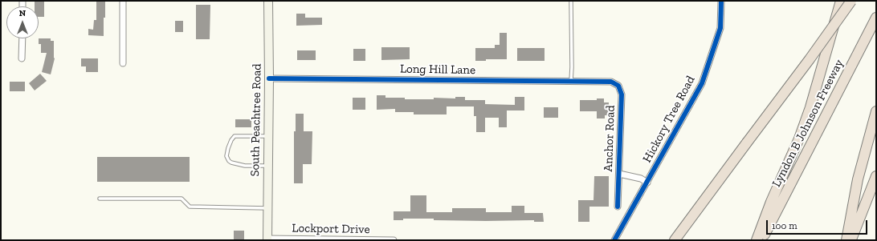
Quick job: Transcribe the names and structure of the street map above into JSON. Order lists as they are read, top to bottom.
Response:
{
  "streets": {
    "highway": ["Lyndon B Johnson Freeway"],
    "main road": ["South Peachtree Road"],
    "street": [
      "Long Hill Lane",
      "Hickory Tree Road",
      "Anchor Road",
      "Lockport Drive"
    ]
  },
  "crossings": [
    ["Long Hill Lane", "South Peachtree Road"],
    ["Long Hill Lane", "Anchor Road"],
    ["South Peachtree Road", "Lockport Drive"]
  ],
  "scale_bar": "100 m",
  "north": "top"
}
